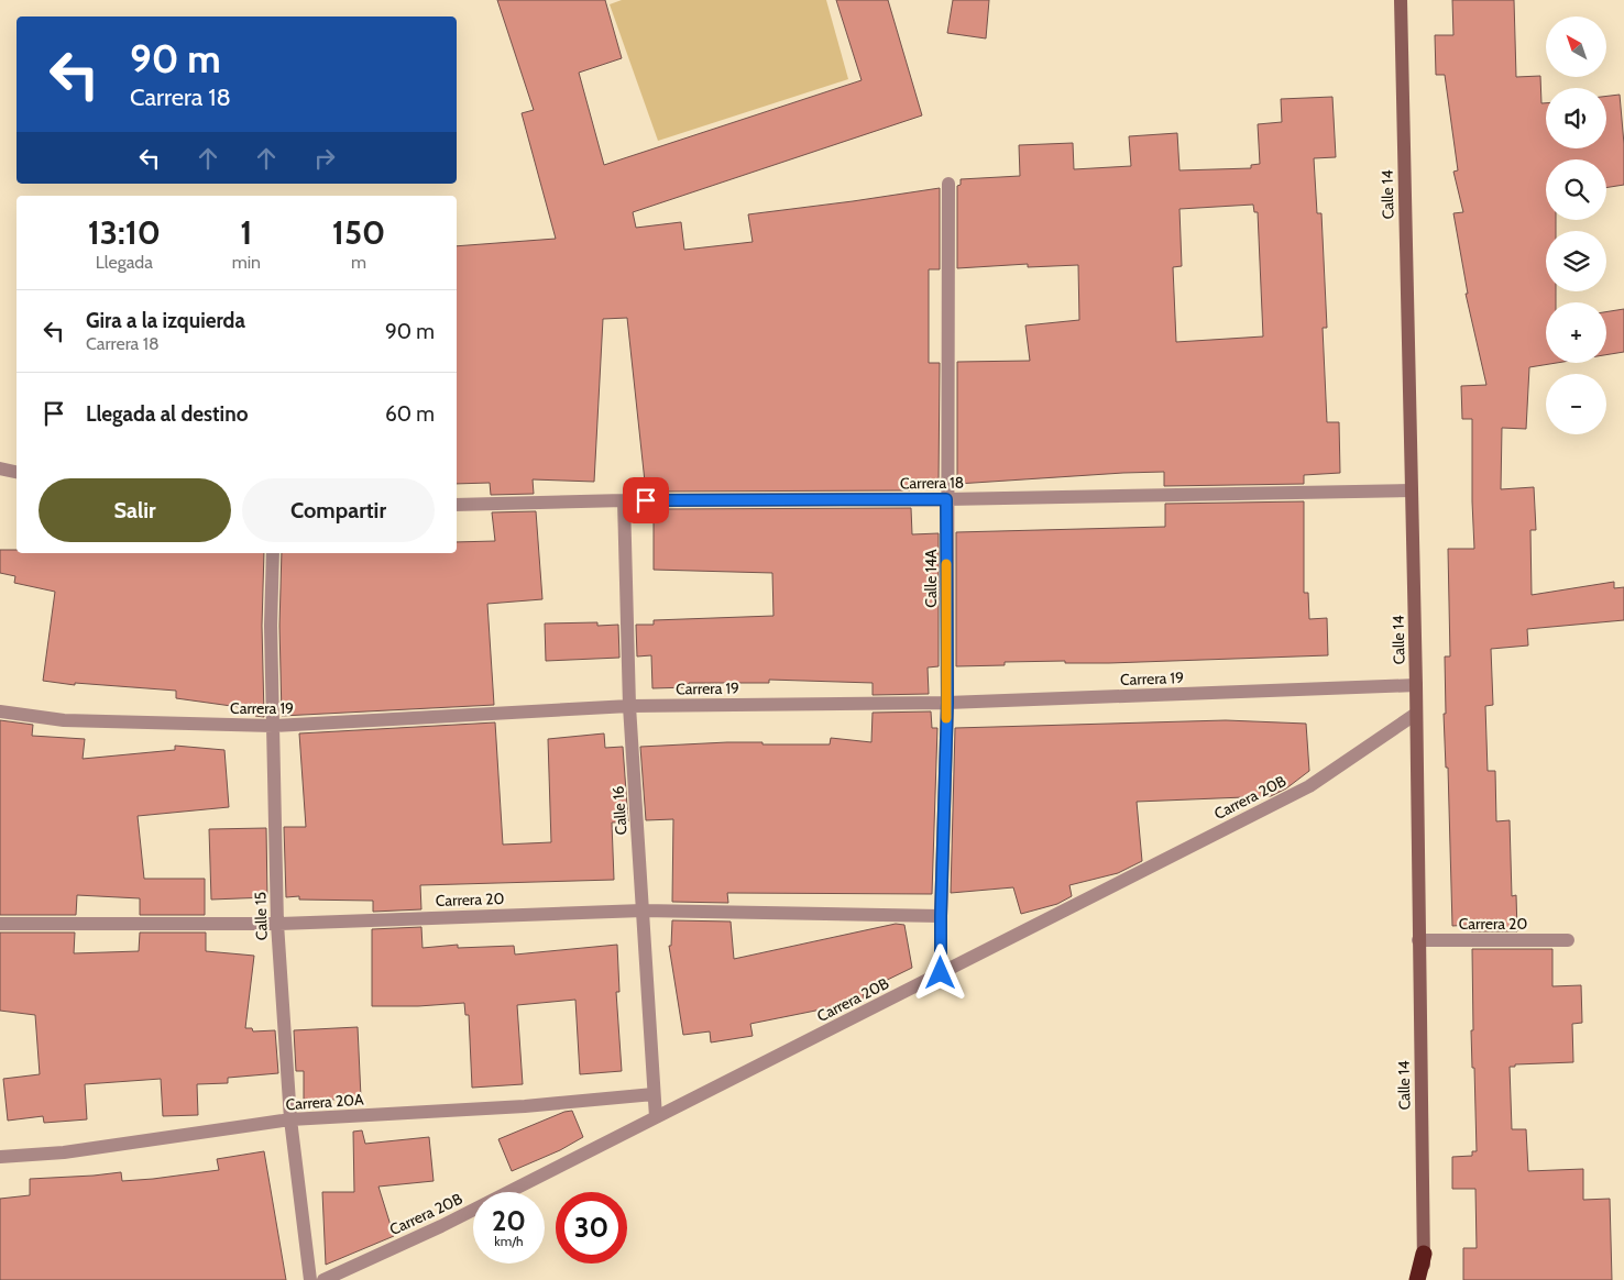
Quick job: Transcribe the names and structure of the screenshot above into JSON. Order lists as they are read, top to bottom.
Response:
{
  "streets": {
    "street": [
      "Calle 14",
      "Carrera 18",
      "Calle 14A",
      "Carrera 19",
      "Carrera 20B",
      "Calle 16",
      "Carrera 20",
      "Calle 15",
      "Carrera 20A"
    ]
  },
  "crossings": [
    ["Calle 14", "Carrera 18"],
    ["Calle 14", "Carrera 19"],
    ["Calle 14", "Carrera 20B"],
    ["Calle 14", "Carrera 20"],
    ["Carrera 18", "Calle 14A"],
    ["Carrera 18", "Calle 16"],
    ["Calle 14A", "Carrera 19"],
    ["Calle 14A", "Carrera 20B"],
    ["Calle 14A", "Carrera 20"],
    ["Carrera 19", "Calle 16"],
    ["Carrera 19", "Calle 15"],
    ["Carrera 20B", "Calle 16"],
    ["Calle 16", "Carrera 20"],
    ["Calle 16", "Carrera 20A"],
    ["Carrera 20", "Calle 15"],
    ["Calle 15", "Carrera 20A"]
  ],
  "north": "top left",
  "page": {
    "map_buttons": ["+", "−"],
    "turn": ["90 m", "Carrera 18"],
    "eta": [
      "13:10",
      "Llegada",
      "1",
      "min",
      "150",
      "m"
    ],
    "list": [
      {
        "name": "Gira a la izquierda",
        "note": "Carrera 18",
        "value": "90 m"
      },
      {
        "name": "Llegada al destino",
        "value": "60 m"
      }
    ],
    "buttons": ["Salir", "Compartir"],
    "speed": "20 km/h",
    "limit": "30"
  }
}
